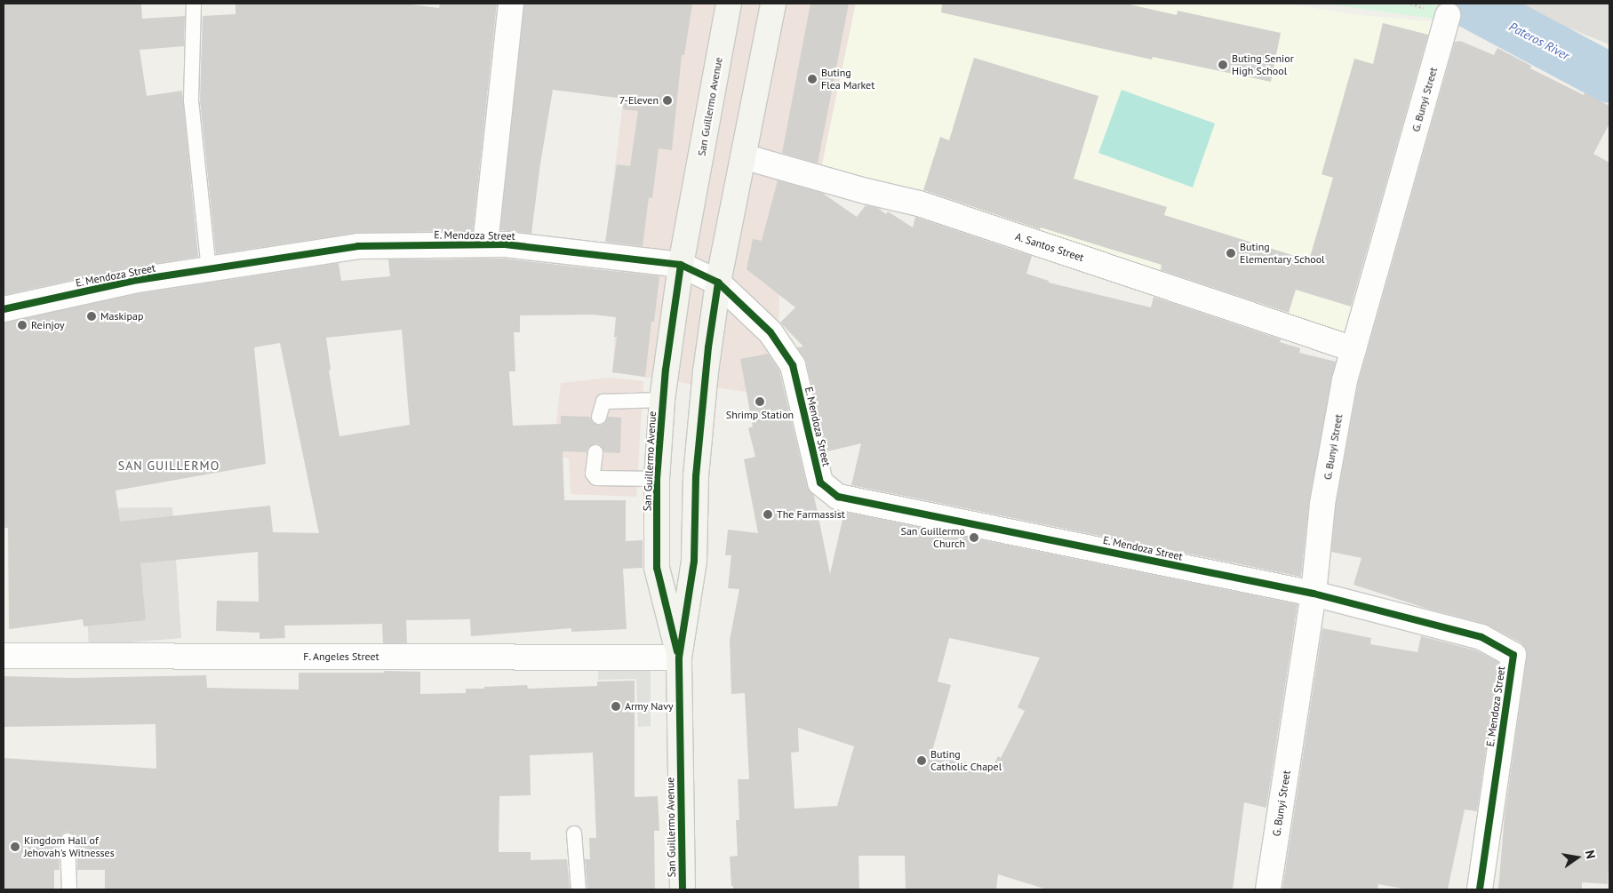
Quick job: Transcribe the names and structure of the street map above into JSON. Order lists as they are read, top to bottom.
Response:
{
  "streets": {
    "main road": ["San Guillermo Avenue"],
    "street": [
      "G. Bunyi Street",
      "E. Mendoza Street",
      "A. Santos Street",
      "F. Angeles Street"
    ]
  },
  "crossings": [
    ["G. Bunyi Street", "E. Mendoza Street"],
    ["G. Bunyi Street", "A. Santos Street"],
    ["San Guillermo Avenue", "E. Mendoza Street"],
    ["San Guillermo Avenue", "A. Santos Street"],
    ["San Guillermo Avenue", "F. Angeles Street"]
  ],
  "districts": ["SAN GUILLERMO"],
  "water": ["Pateros River"],
  "places": [
    "Buting Senior High School",
    "Buting Flea Market",
    "7-Eleven",
    "Buting Elementary School",
    "Maskipap",
    "Reinjoy",
    "Shrimp Station",
    "The Farmassist",
    "San Guillermo Church",
    "Army Navy",
    "Buting Catholic Chapel",
    "Kingdom Hall of Jehovah's Witnesses"
  ],
  "north": "right"
}
